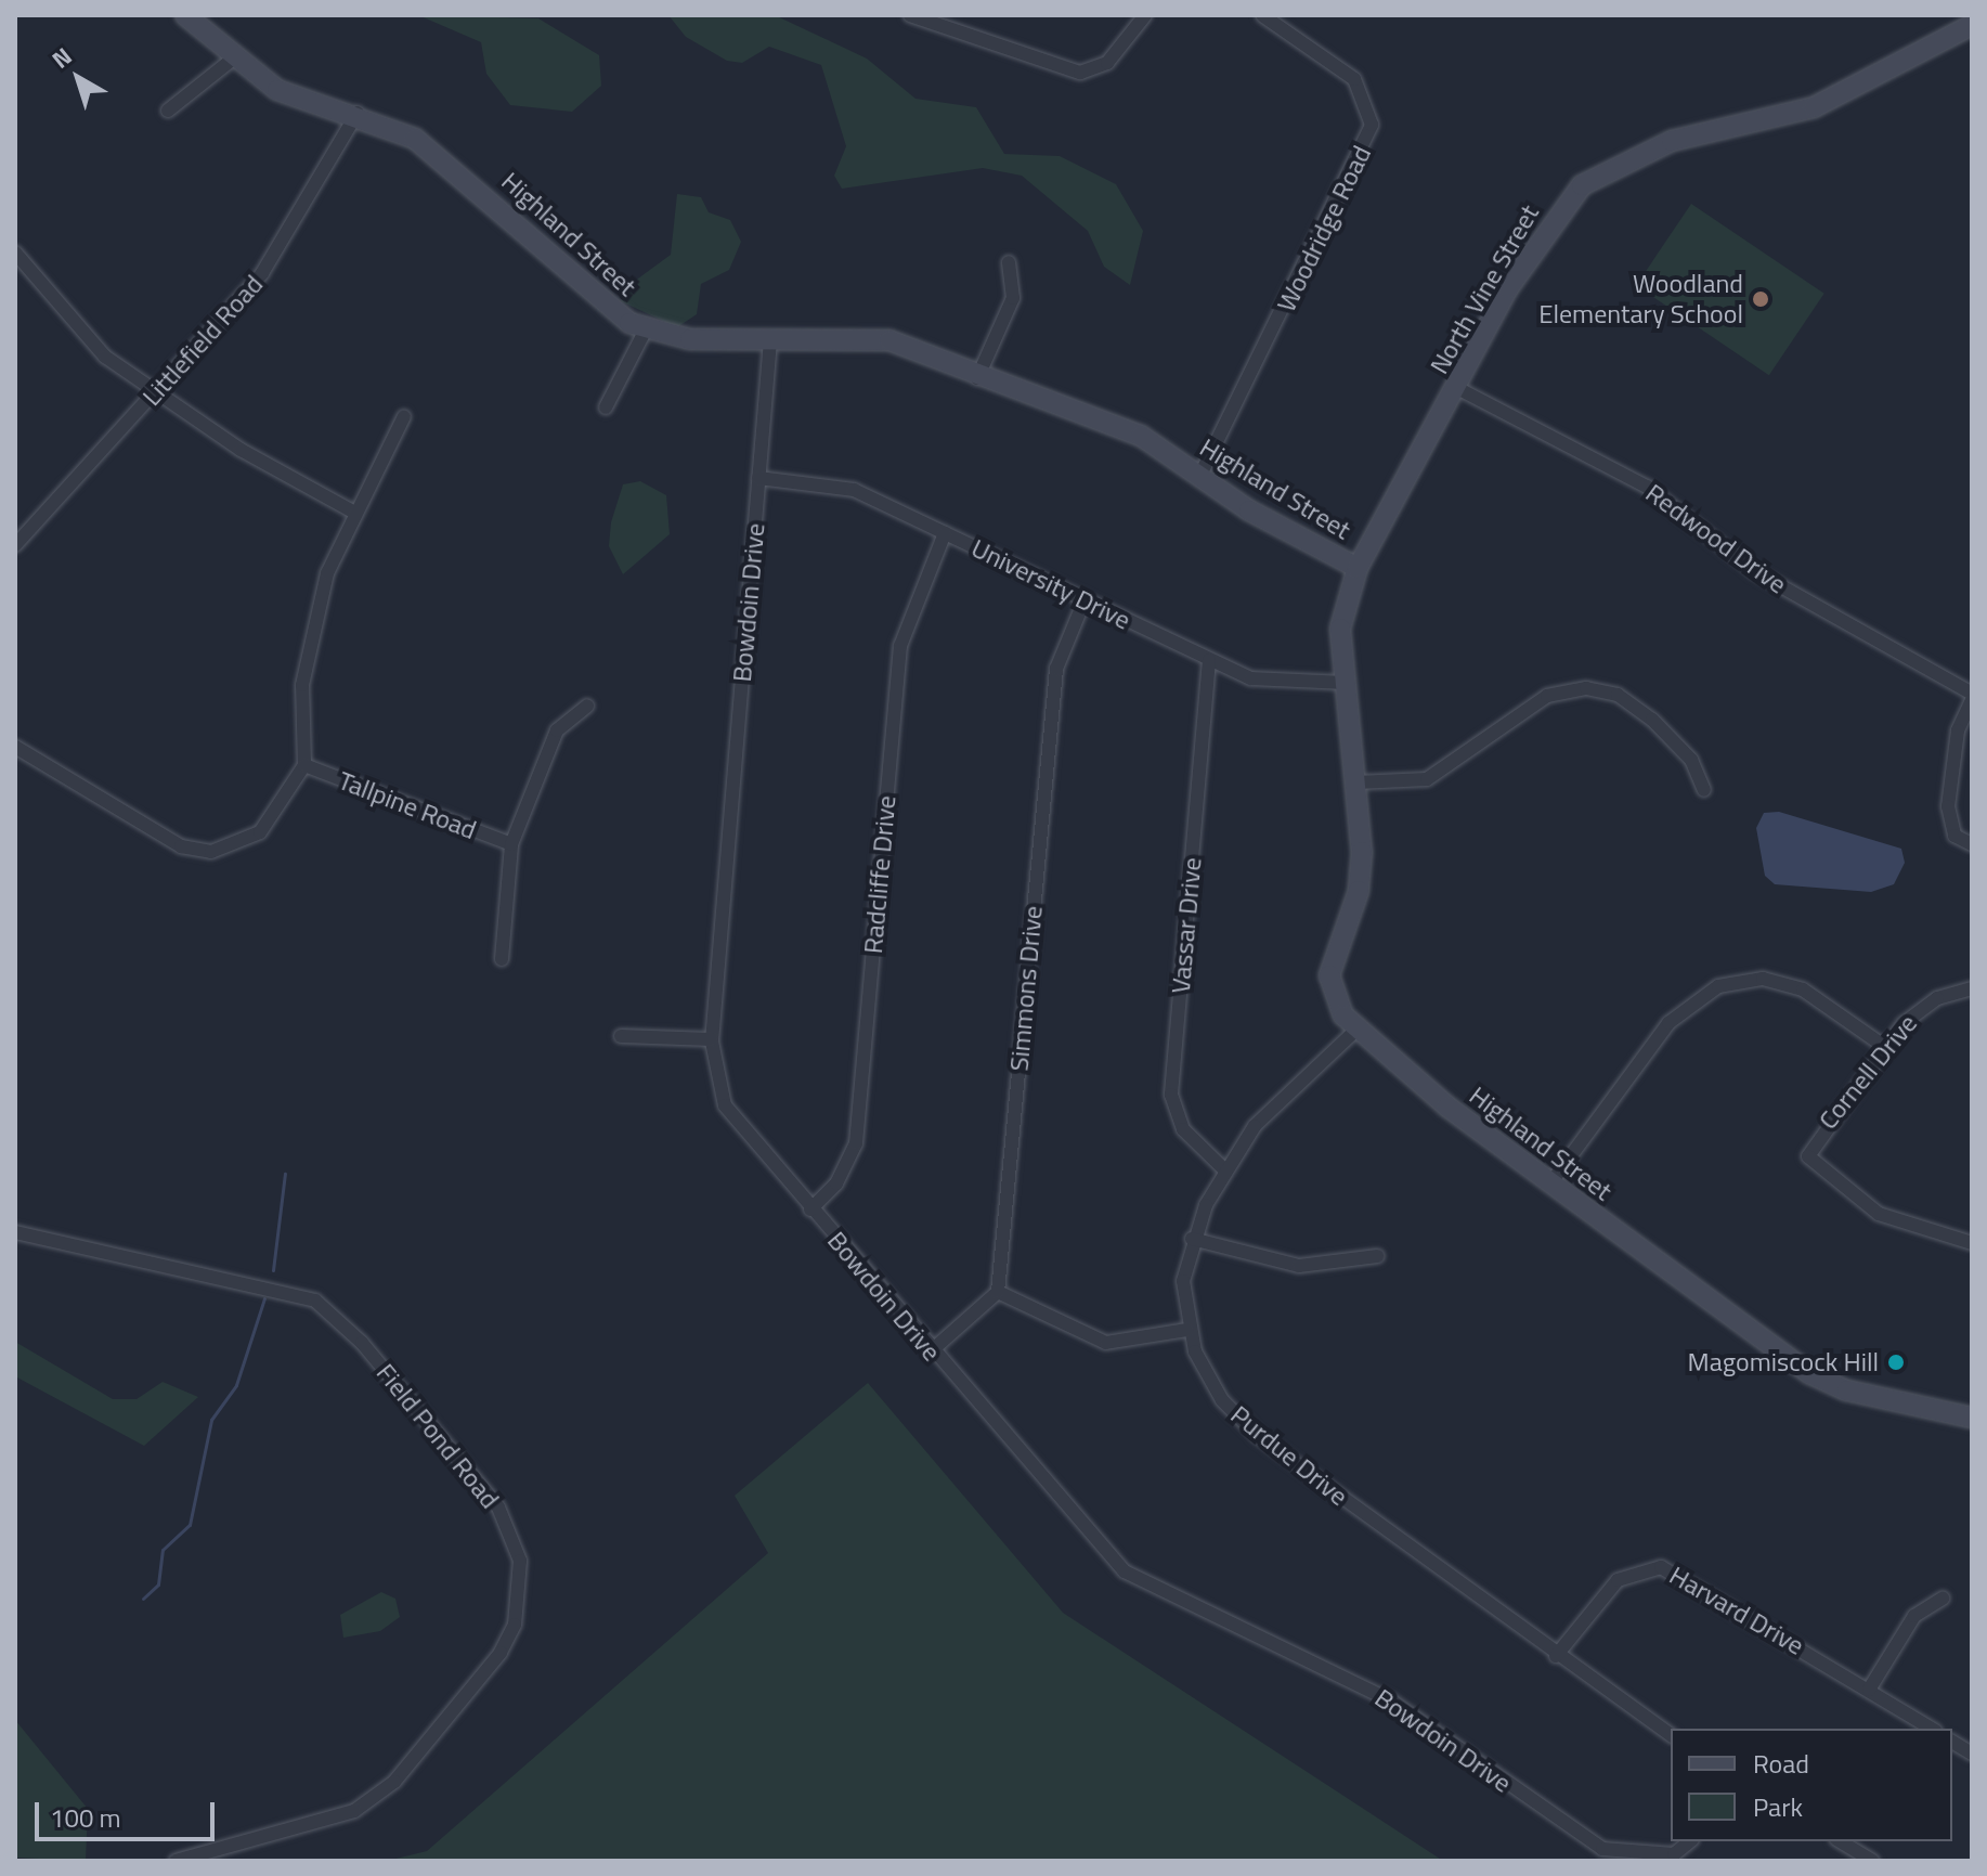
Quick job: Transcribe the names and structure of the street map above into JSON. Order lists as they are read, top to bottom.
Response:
{
  "streets": {
    "street": [
      "Woodridge Road",
      "Highland Street",
      "North Vine Street",
      "Littlefield Road",
      "Redwood Drive",
      "University Drive",
      "Bowdoin Drive",
      "Tallpine Road",
      "Radcliffe Drive",
      "Vassar Drive",
      "Simmons Drive",
      "Cornell Drive",
      "Field Pond Road",
      "Purdue Drive",
      "Harvard Drive"
    ]
  },
  "crossings": [
    ["Woodridge Road", "Highland Street"],
    ["Highland Street", "North Vine Street"],
    ["Highland Street", "Littlefield Road"],
    ["Highland Street", "University Drive"],
    ["Highland Street", "Bowdoin Drive"],
    ["Highland Street", "Purdue Drive"],
    ["North Vine Street", "Redwood Drive"],
    ["University Drive", "Bowdoin Drive"],
    ["University Drive", "Radcliffe Drive"],
    ["University Drive", "Vassar Drive"],
    ["University Drive", "Simmons Drive"],
    ["Bowdoin Drive", "Radcliffe Drive"],
    ["Vassar Drive", "Purdue Drive"],
    ["Purdue Drive", "Harvard Drive"]
  ],
  "places": ["Woodland Elementary School", "Magomiscock Hill"],
  "legend": ["Road", "Park"],
  "scale_bar": "100 m",
  "north": "top left"
}
